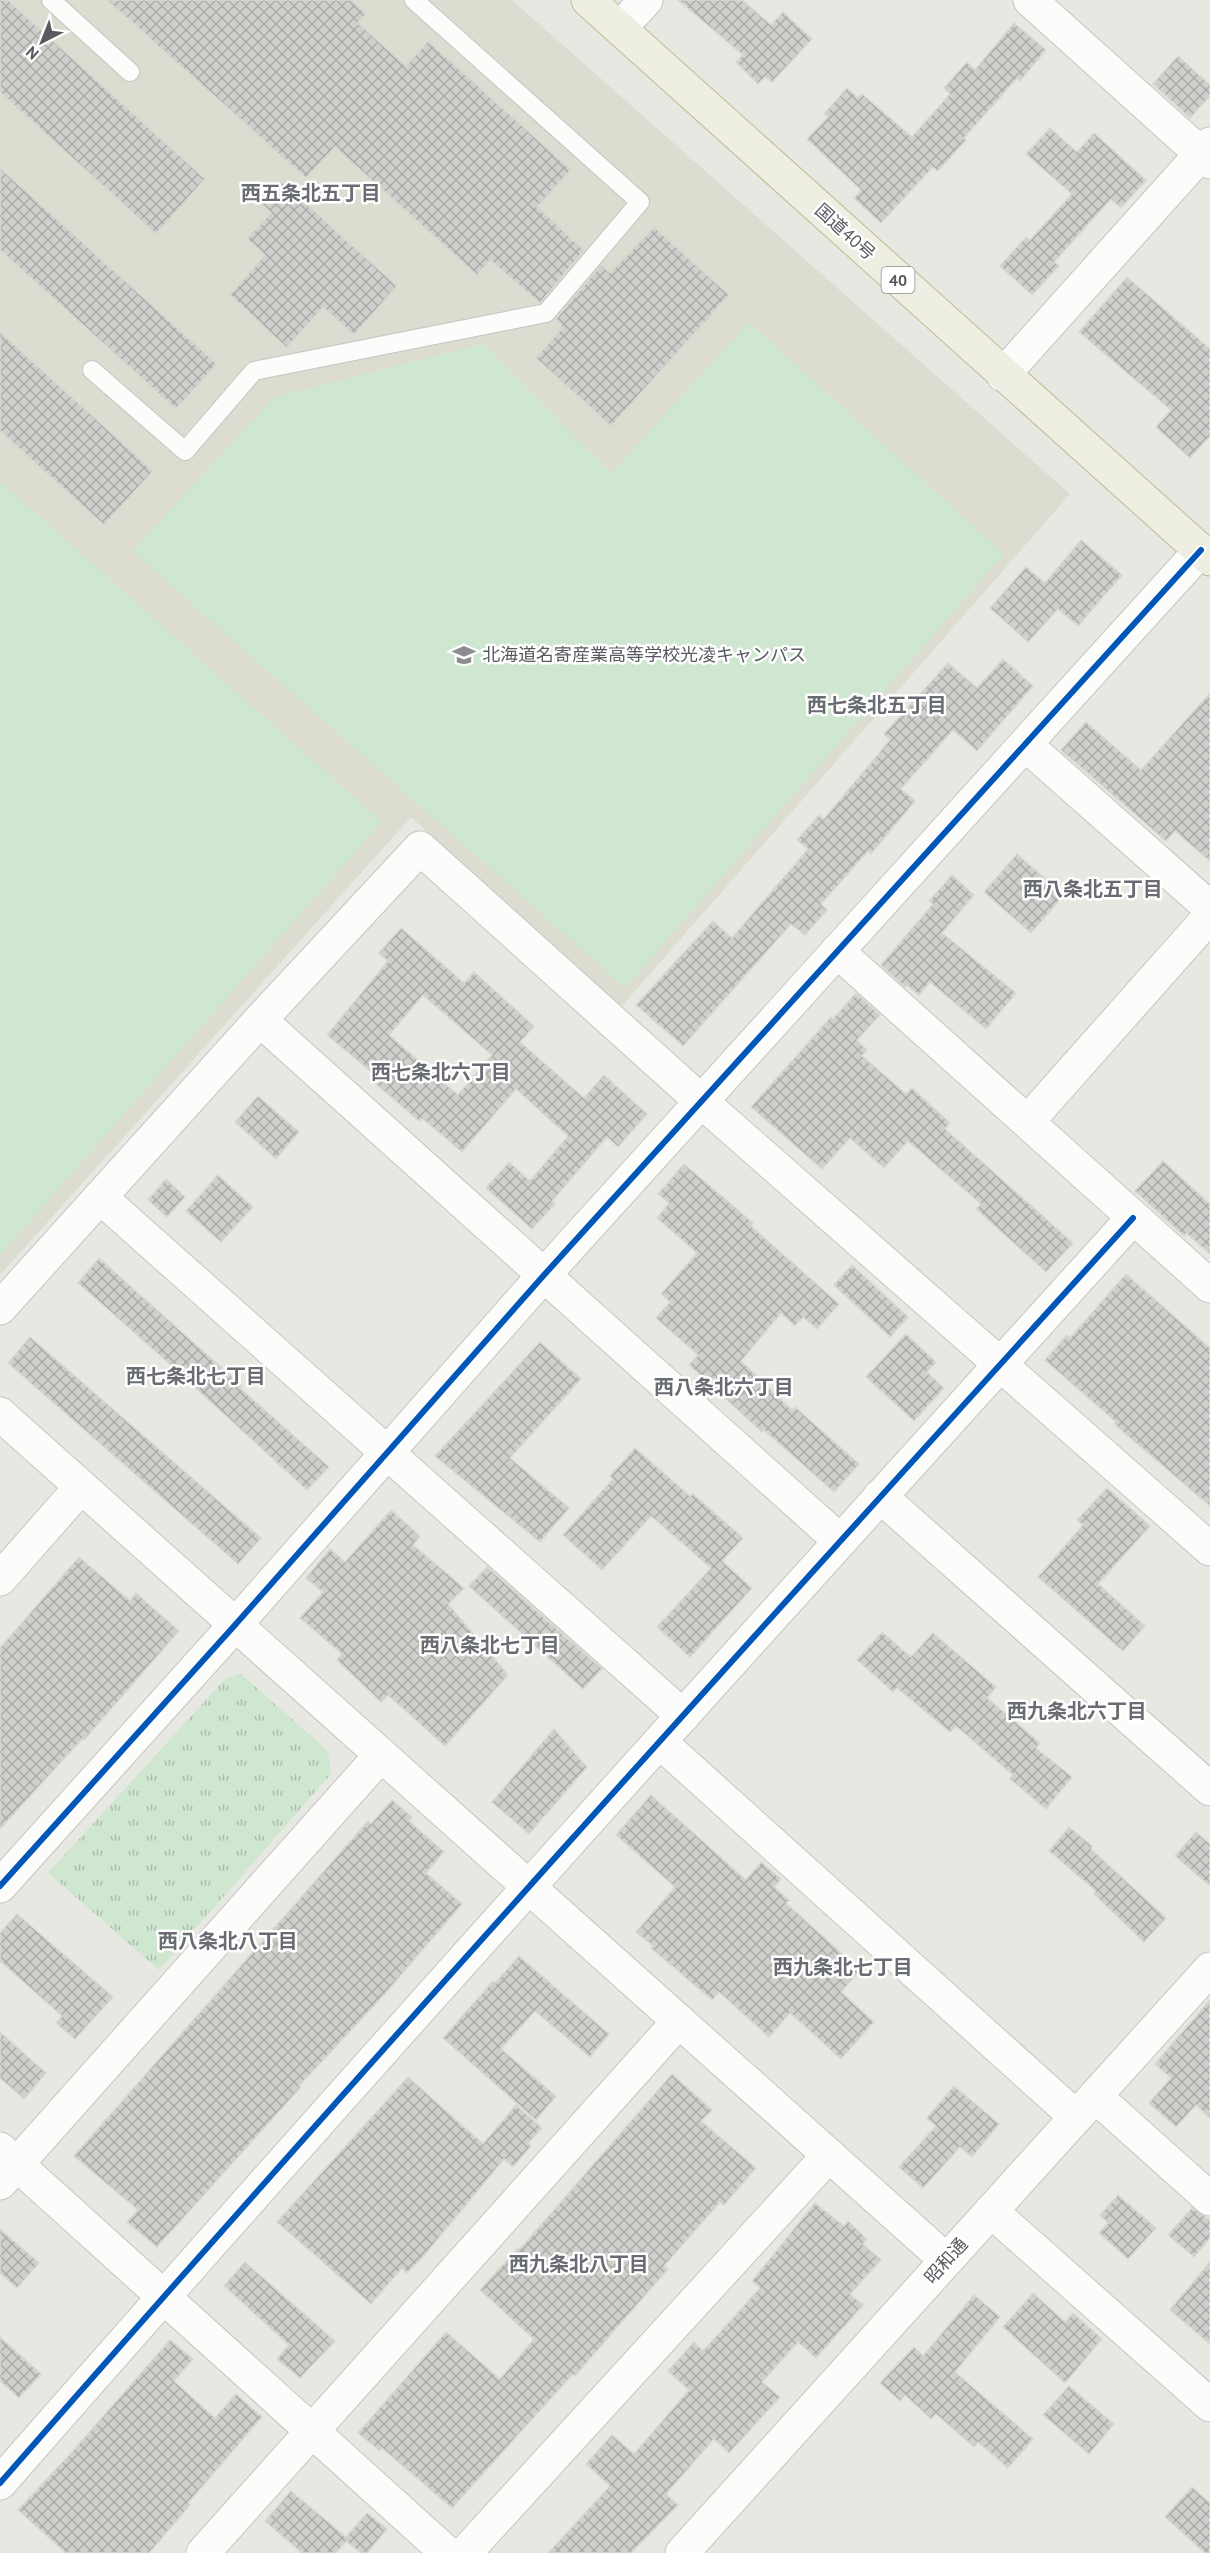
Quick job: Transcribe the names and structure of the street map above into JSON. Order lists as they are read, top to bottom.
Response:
{
  "streets": {
    "highway": ["国道40号", "40"],
    "street": ["昭和通"]
  },
  "districts": [
    "西五条北五丁目",
    "西七条北五丁目",
    "西八条北五丁目",
    "西七条北六丁目",
    "西七条北七丁目",
    "西八条北六丁目",
    "西八条北七丁目",
    "西九条北六丁目",
    "西八条北八丁目",
    "西九条北七丁目",
    "西九条北八丁目"
  ],
  "places": {
    "school or university": ["北海道名寄産業高等学校光凌キャンパス"]
  },
  "north": "bottom left"
}
